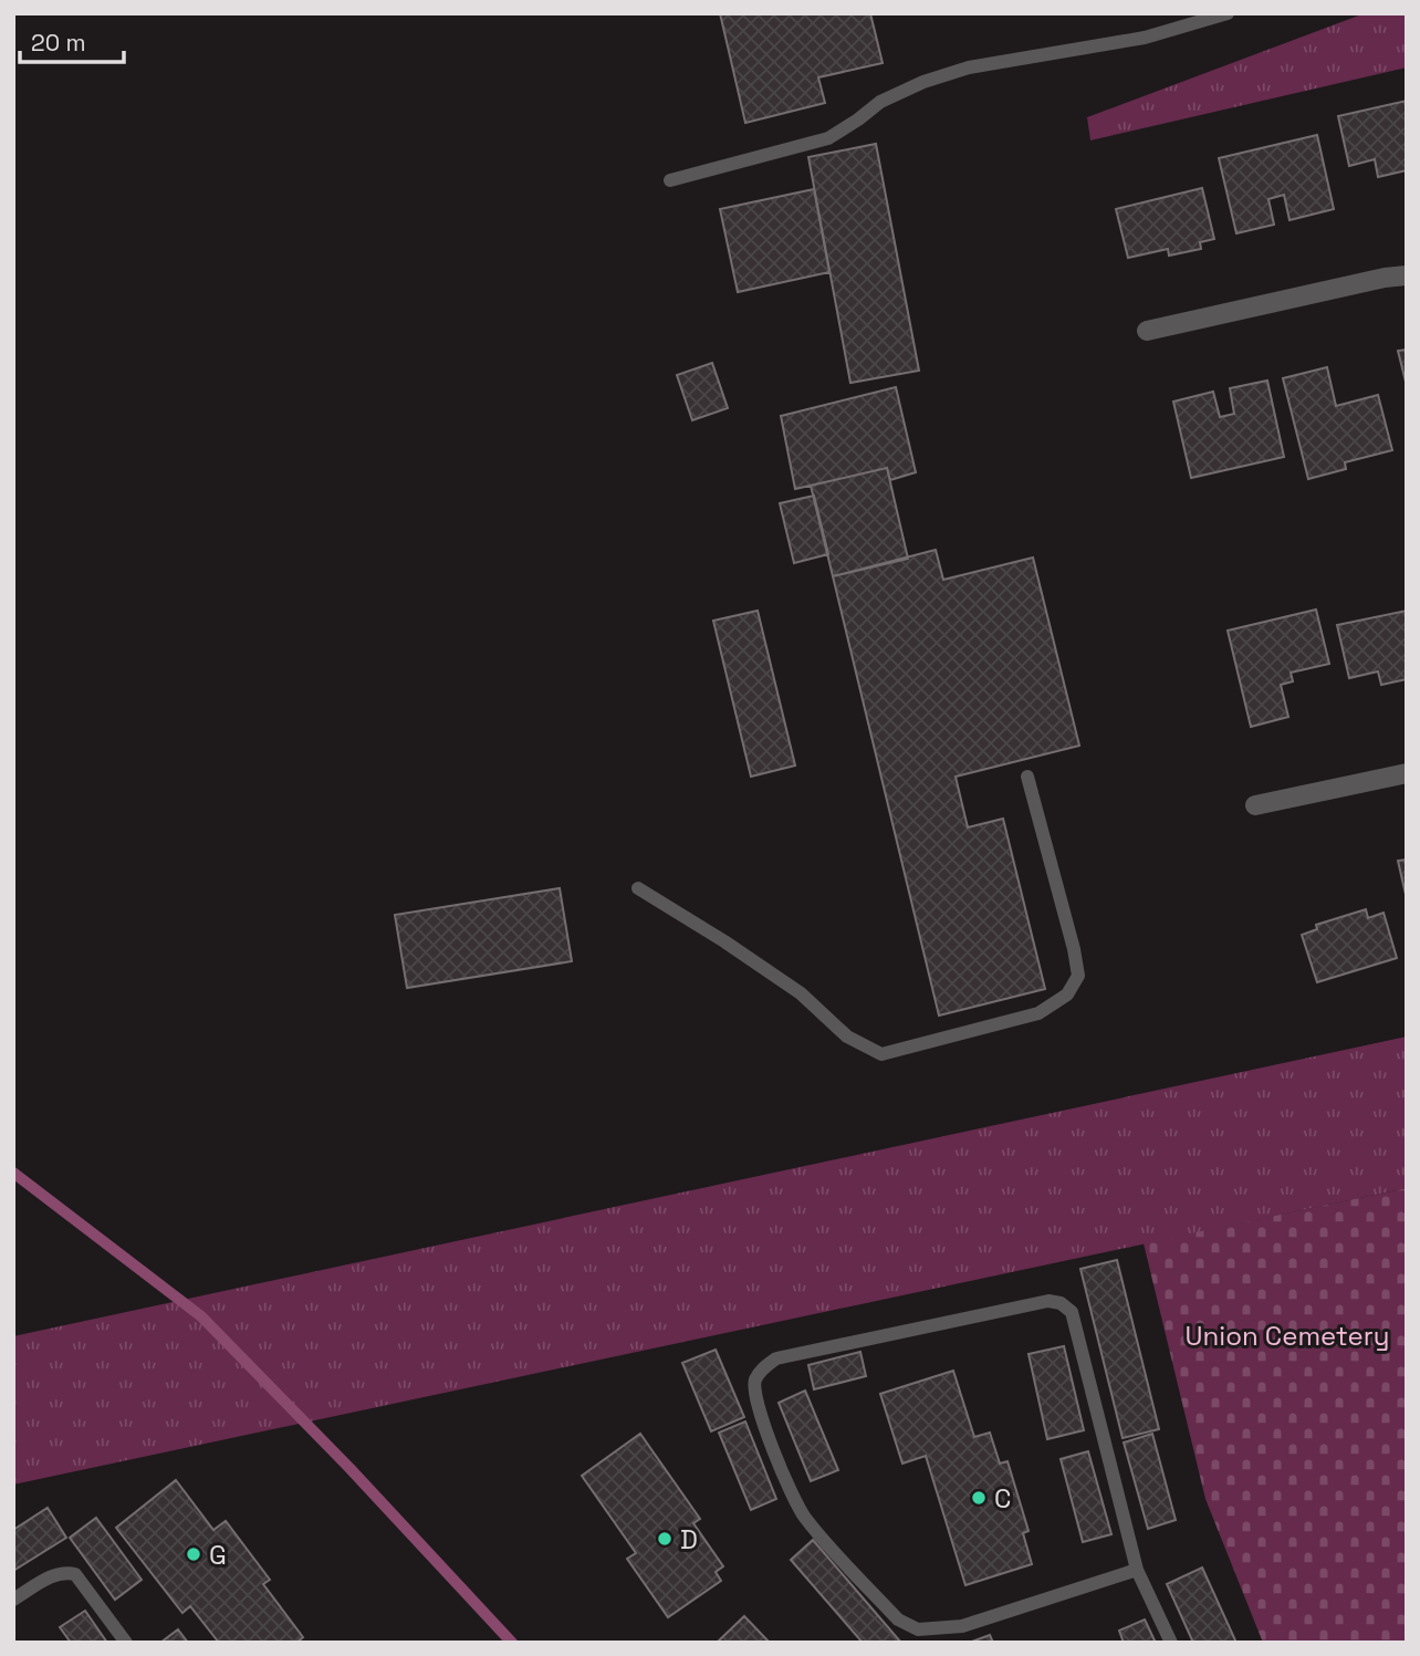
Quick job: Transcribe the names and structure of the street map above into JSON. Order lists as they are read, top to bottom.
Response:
{
  "parks": ["Union Cemetery"],
  "places": ["C", "D", "G"],
  "scale_bar": "20 m"
}
